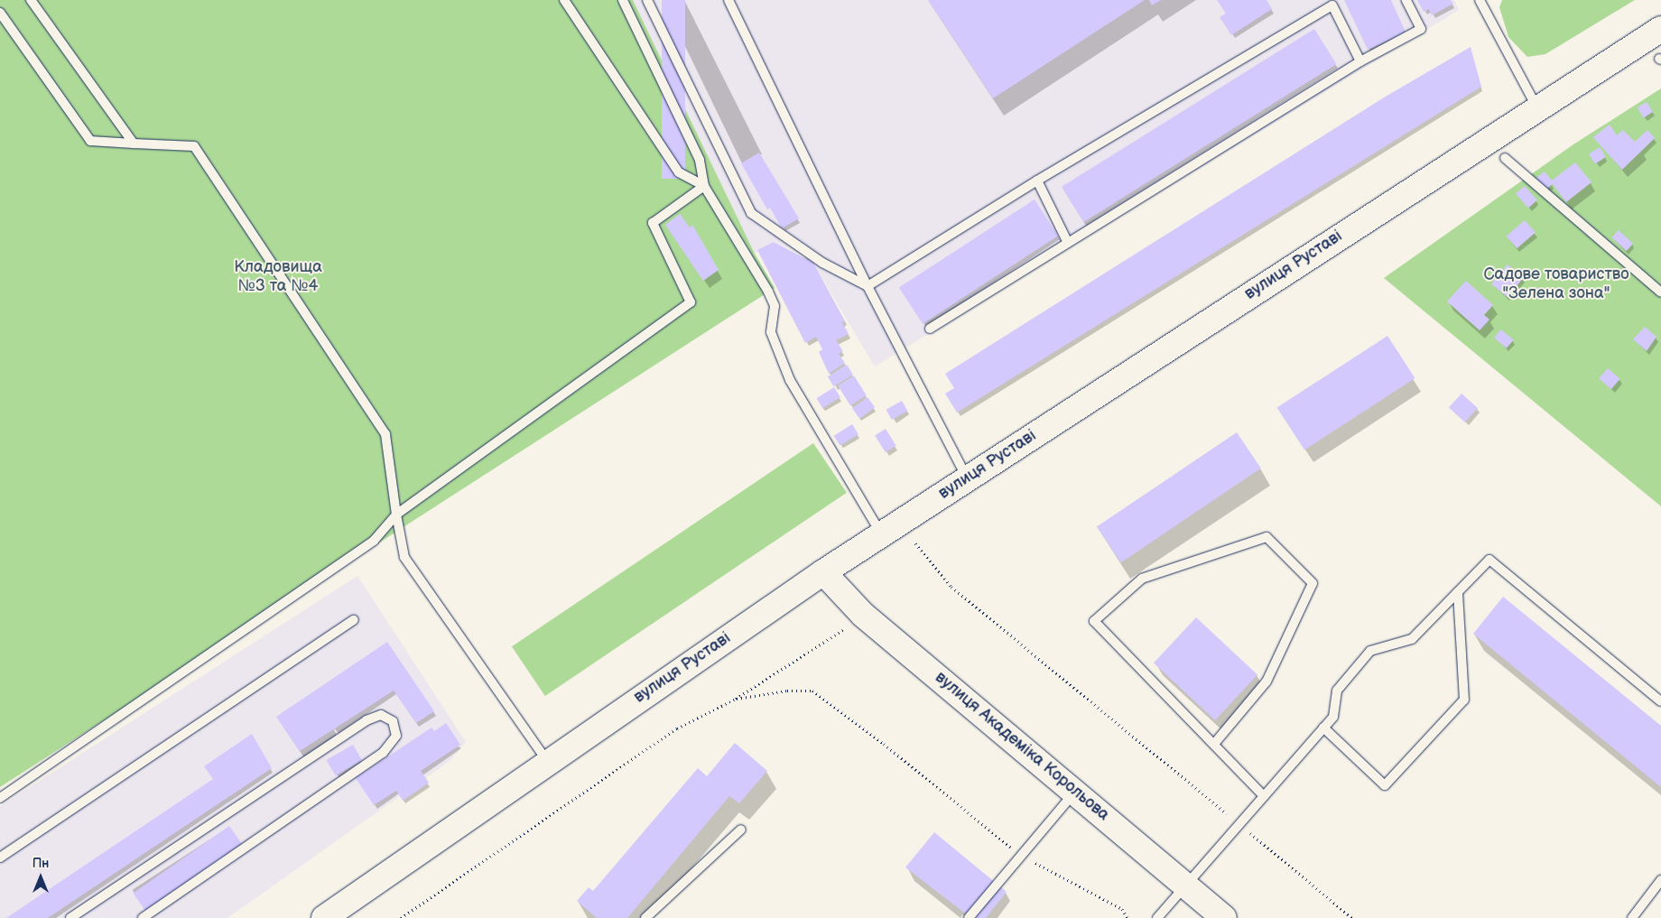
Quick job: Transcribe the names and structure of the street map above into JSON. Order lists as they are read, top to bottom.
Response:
{
  "streets": {
    "main road": ["вулиця Руставі", "вулиця Академіка Корольова"]
  },
  "crossings": [
    ["вулиця Руставі", "вулиця Академіка Корольова"]
  ],
  "parks": ["Кладовища №3 та №4", "Садове товариство \"Зелена зона\""],
  "north": "top"
}
